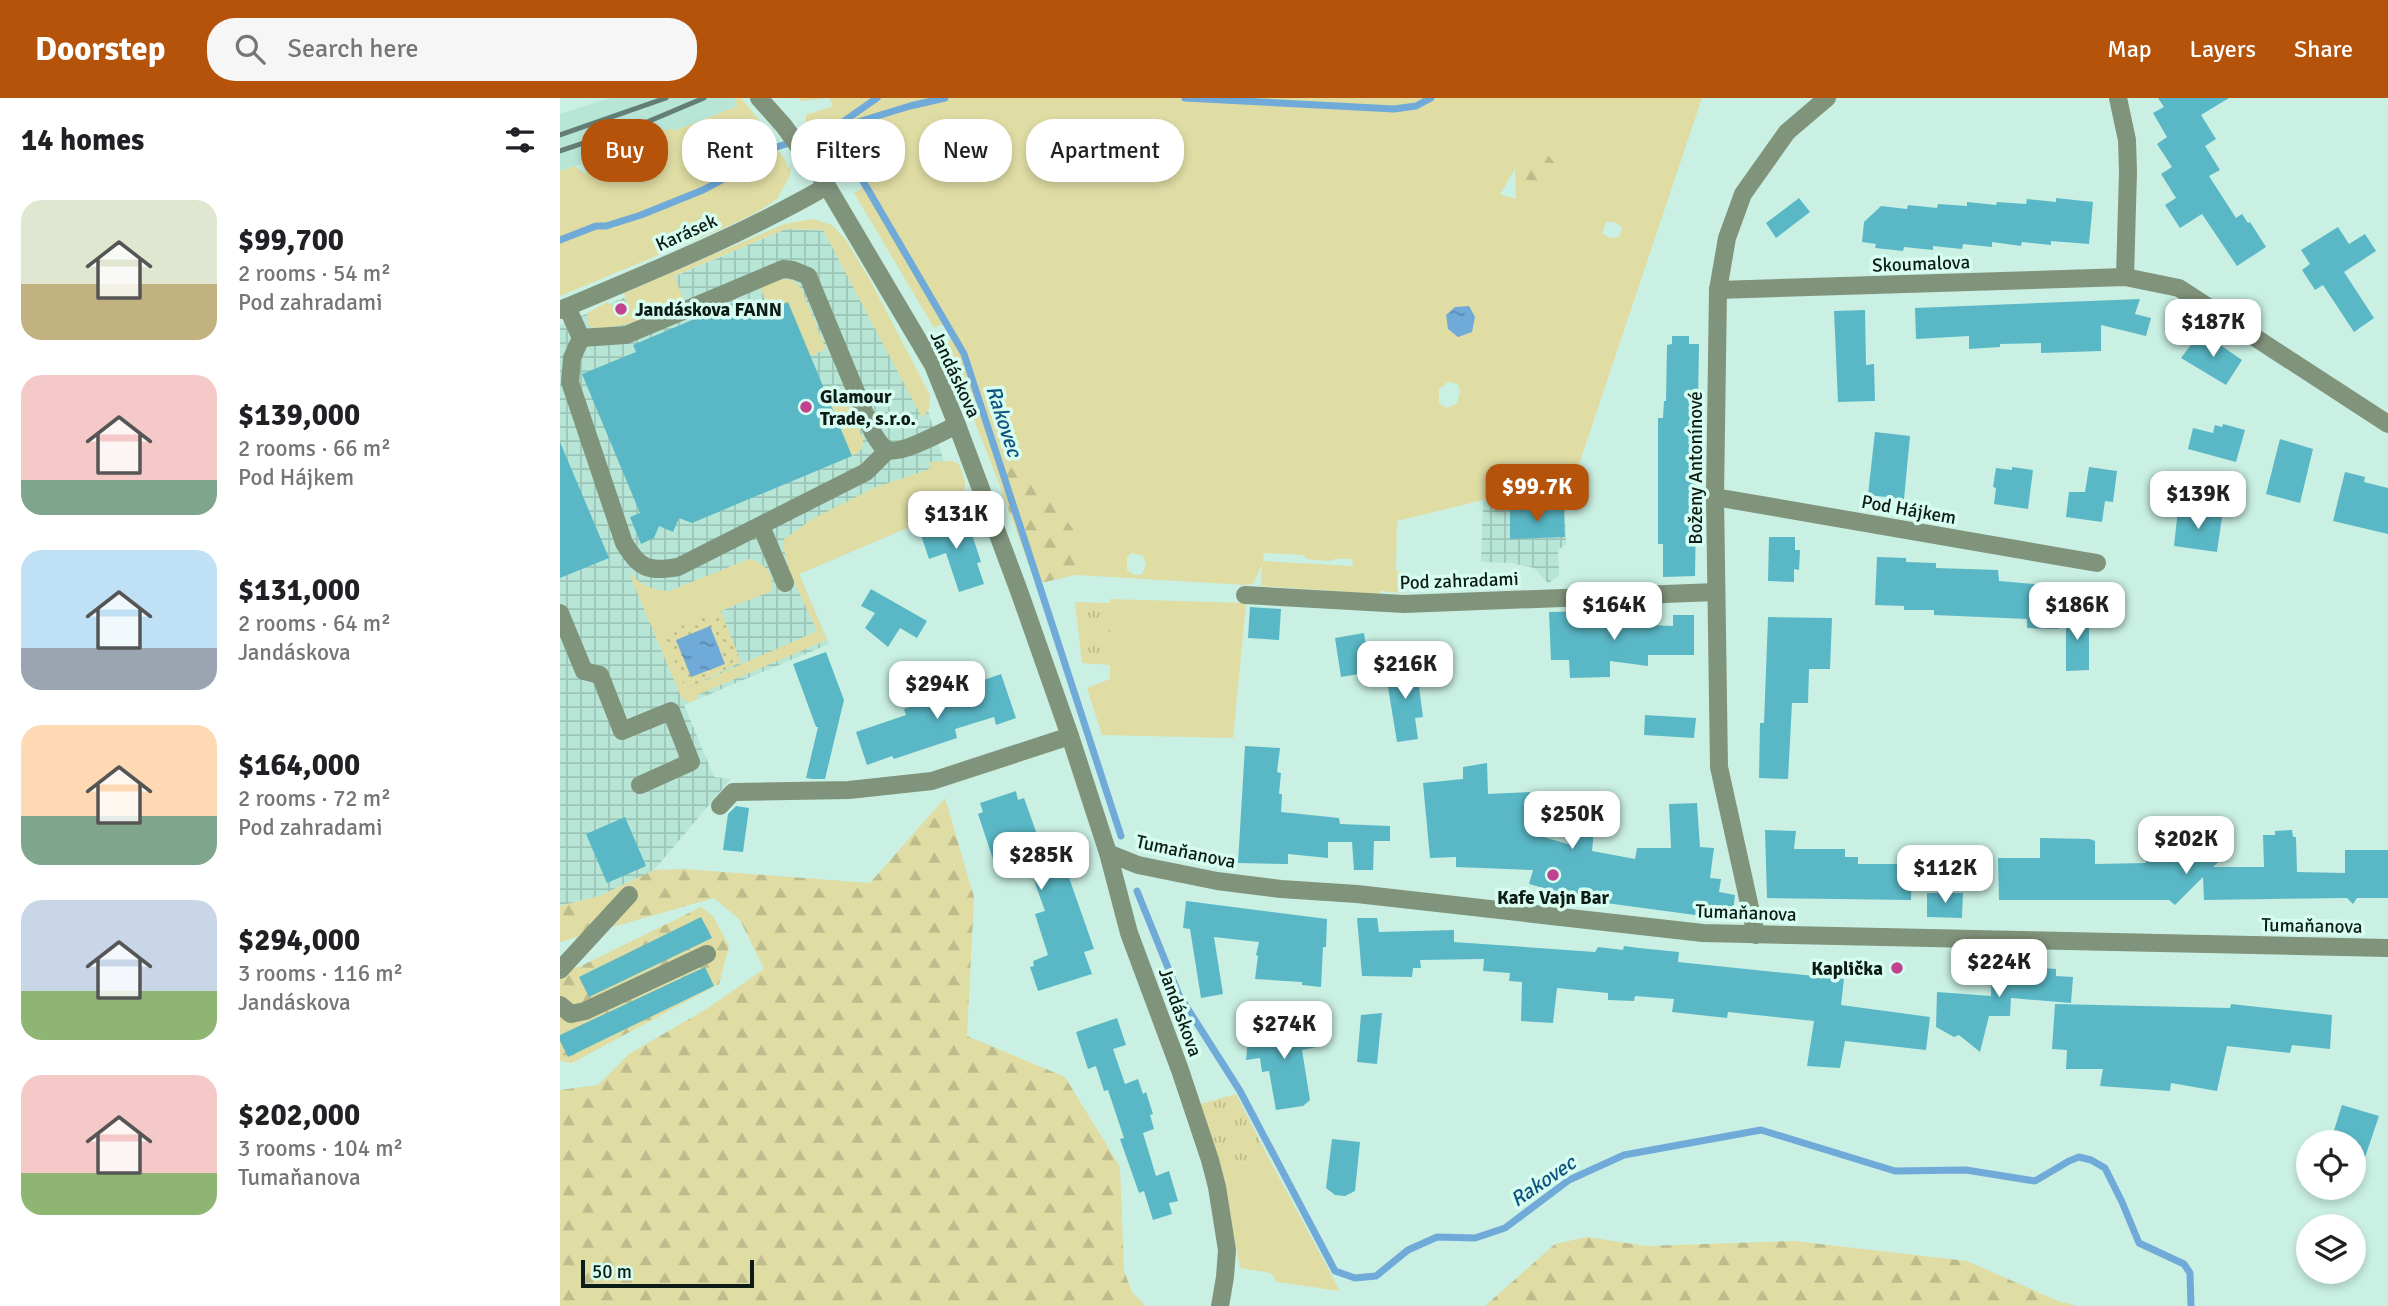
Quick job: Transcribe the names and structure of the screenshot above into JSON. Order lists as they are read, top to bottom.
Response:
{
  "streets": {
    "street": [
      "Karásek",
      "Skoumalova",
      "Jandáskova",
      "Boženy Antonínové",
      "Pod Hájkem",
      "Pod zahradami",
      "Tumaňanova"
    ]
  },
  "crossings": [
    ["Karásek", "Jandáskova"],
    ["Skoumalova", "Boženy Antonínové"],
    ["Jandáskova", "Tumaňanova"],
    ["Boženy Antonínové", "Pod Hájkem"],
    ["Boženy Antonínové", "Pod zahradami"],
    ["Boženy Antonínové", "Tumaňanova"]
  ],
  "water": ["Rakovec"],
  "places": [
    "Jandáskova FANN",
    "Glamour Trade, s.r.o.",
    "Kafe Vajn Bar",
    "Kaplička"
  ],
  "scale_bar": "50 m",
  "page": {
    "header": "Doorstep",
    "search": "Search here",
    "nav": ["Map", "Layers", "Share"],
    "heading": "14 homes",
    "chip": [
      "Buy",
      "Rent",
      "Filters",
      "New",
      "Apartment"
    ],
    "list": [
      {
        "name": "$99,700",
        "note": "2 rooms · 54 m² · Pod zahradami"
      },
      {
        "name": "$139,000",
        "note": "2 rooms · 66 m² · Pod Hájkem"
      },
      {
        "name": "$131,000",
        "note": "2 rooms · 64 m² · Jandáskova"
      },
      {
        "name": "$164,000",
        "note": "2 rooms · 72 m² · Pod zahradami"
      },
      {
        "name": "$294,000",
        "note": "3 rooms · 116 m² · Jandáskova"
      },
      {
        "name": "$202,000",
        "note": "3 rooms · 104 m² · Tumaňanova"
      }
    ],
    "price": [
      "$187K",
      "$99.7K",
      "$139K",
      "$131K",
      "$164K",
      "$186K",
      "$216K",
      "$294K",
      "$250K",
      "$202K",
      "$285K",
      "$112K",
      "$224K",
      "$274K"
    ],
    "scale": "50 m"
  }
}
